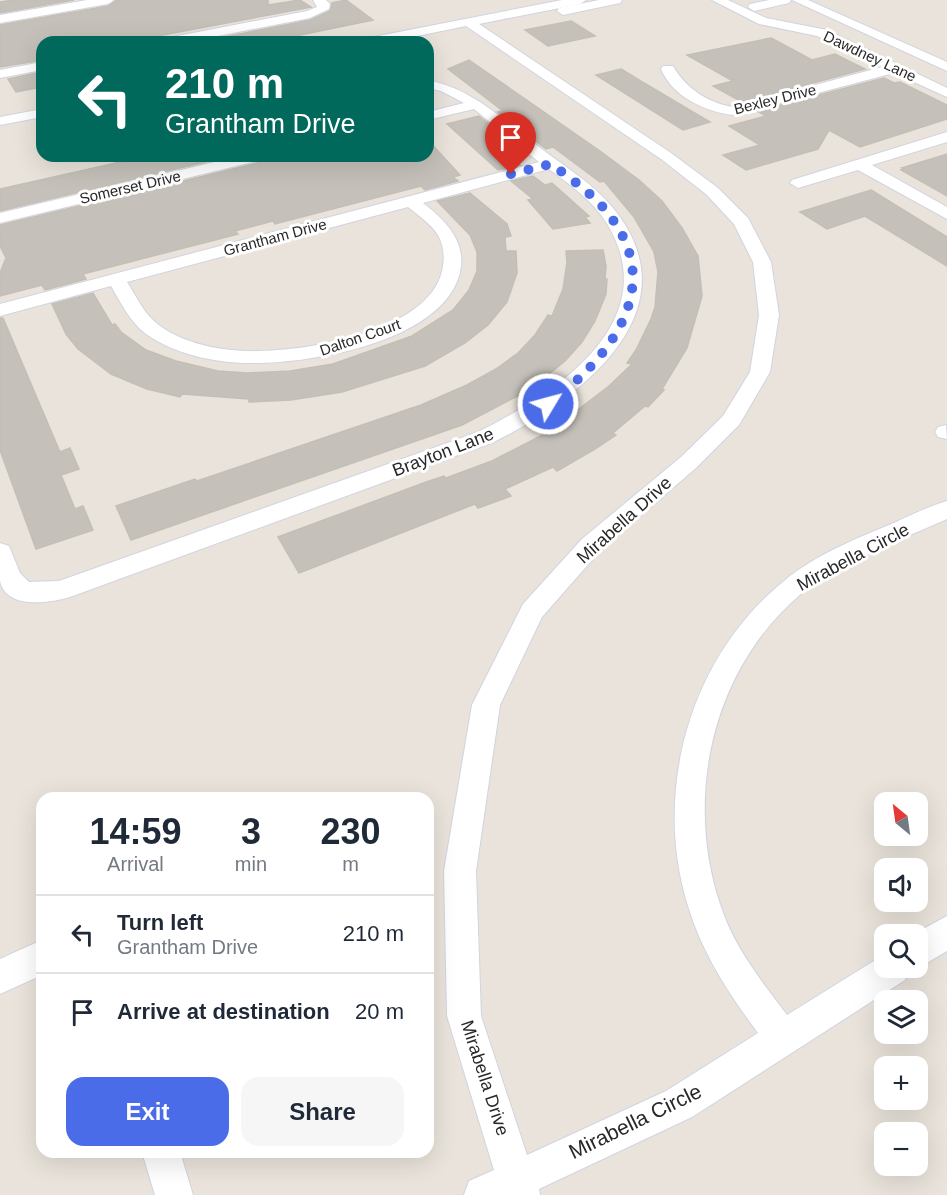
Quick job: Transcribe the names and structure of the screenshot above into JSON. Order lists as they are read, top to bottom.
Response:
{
  "streets": {
    "street": [
      "Dawdney Lane",
      "Bexley Drive",
      "Somerset Drive",
      "Grantham Drive",
      "Dalton Court",
      "Brayton Lane",
      "Mirabella Drive",
      "Mirabella Circle"
    ]
  },
  "crossings": [
    ["Dawdney Lane", "Bexley Drive"],
    ["Grantham Drive", "Dalton Court"],
    ["Grantham Drive", "Brayton Lane"],
    ["Mirabella Drive", "Mirabella Circle"]
  ],
  "north": "top left",
  "page": {
    "turn": ["210 m", "Grantham Drive"],
    "map_buttons": ["+", "−"],
    "eta": [
      "14:59",
      "Arrival",
      "3",
      "min",
      "230",
      "m"
    ],
    "list": [
      {
        "name": "Turn left",
        "note": "Grantham Drive",
        "value": "210 m"
      },
      {
        "name": "Arrive at destination",
        "value": "20 m"
      }
    ],
    "buttons": ["Exit", "Share"]
  }
}
